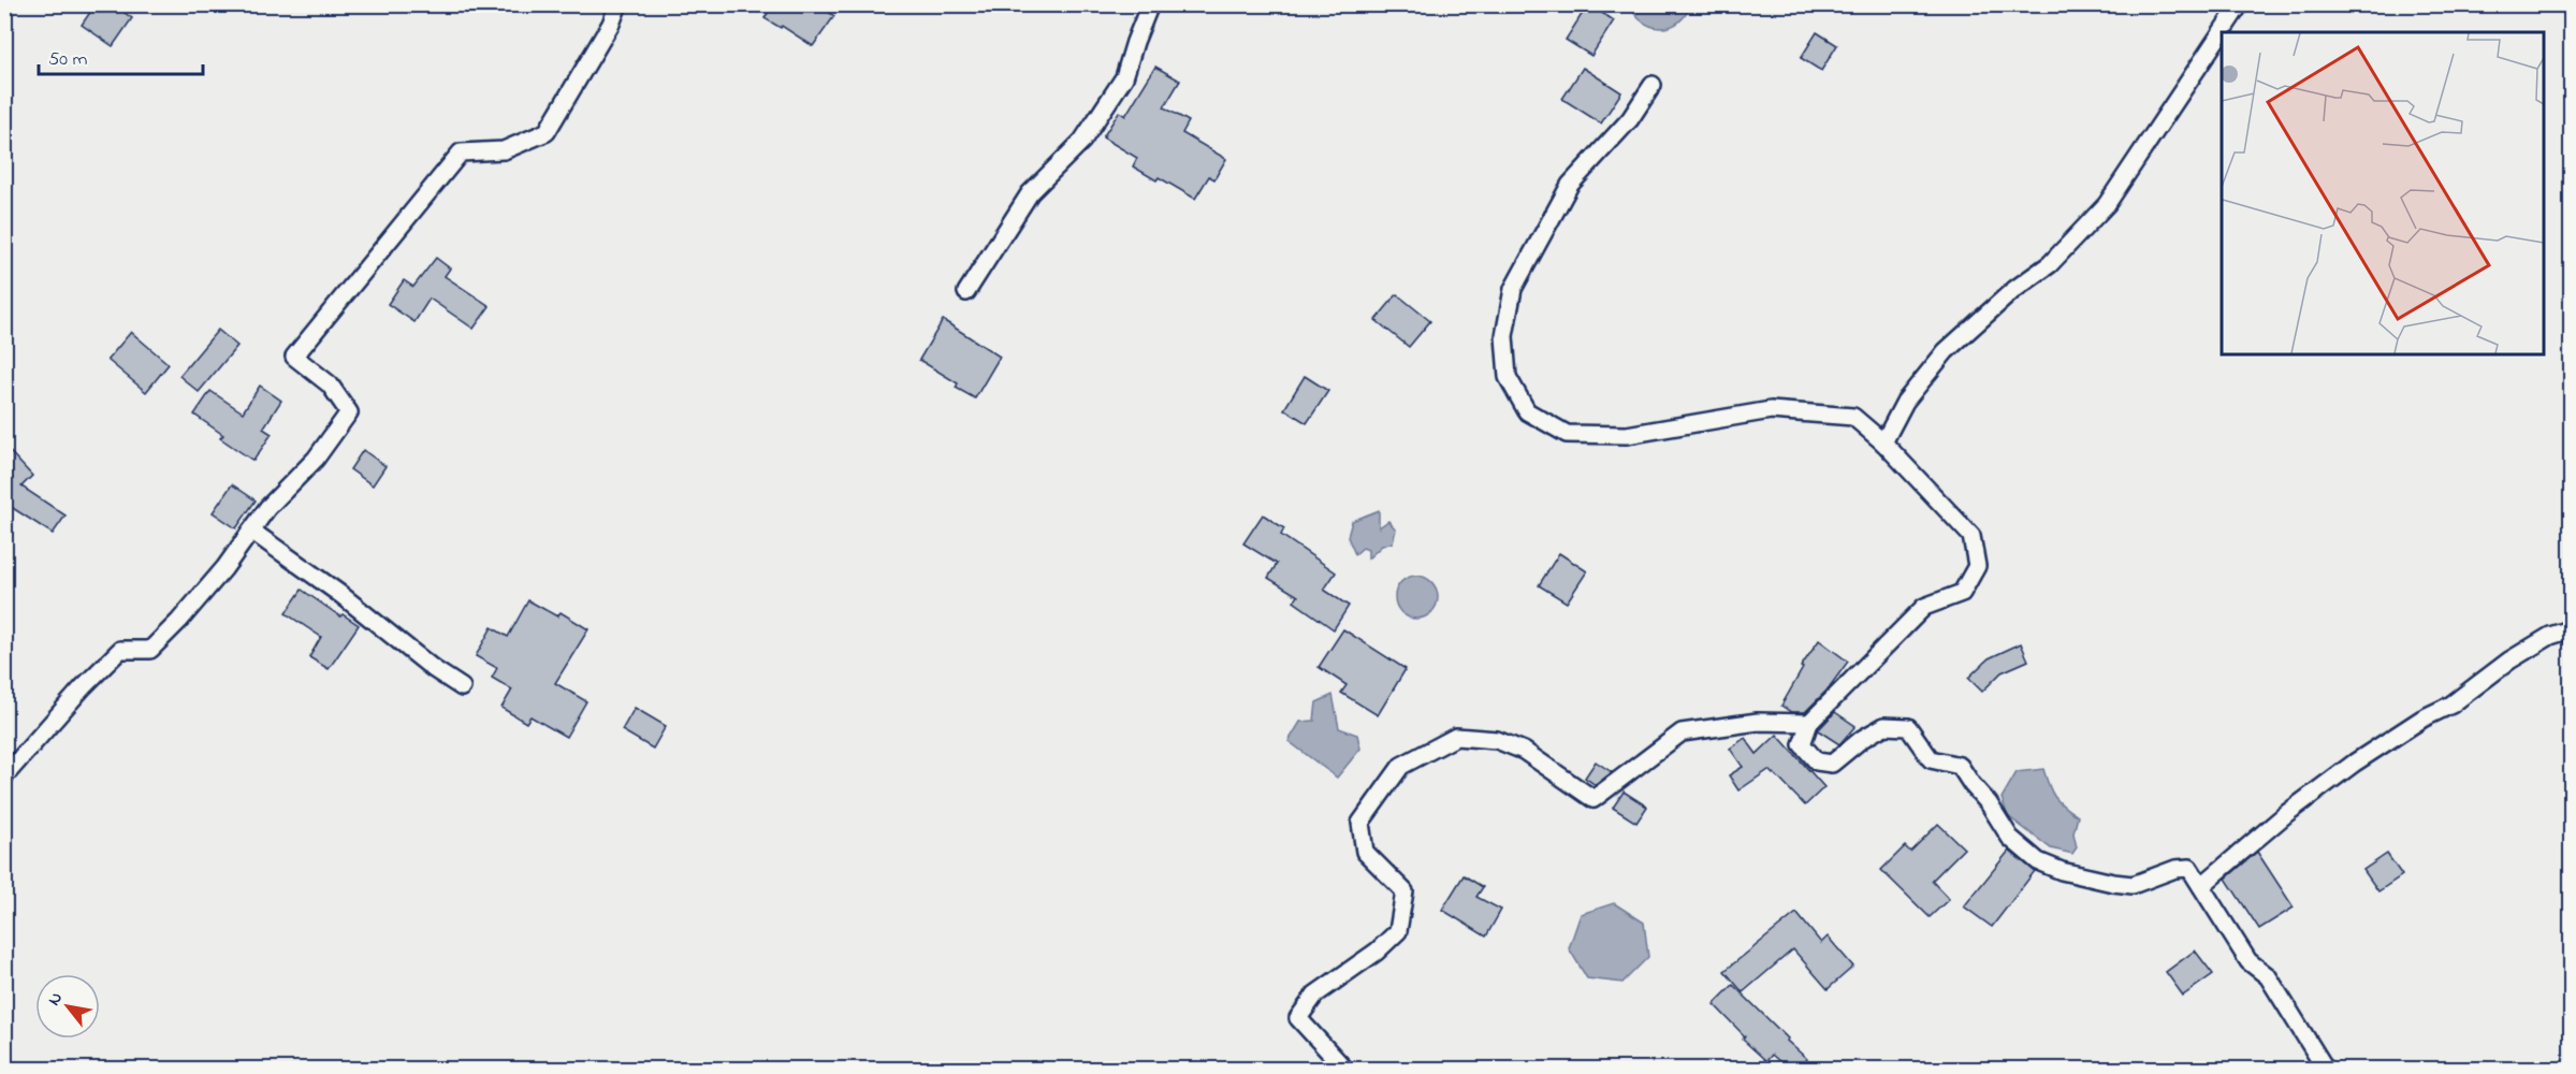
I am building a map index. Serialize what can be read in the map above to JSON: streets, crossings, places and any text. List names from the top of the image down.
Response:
{
  "scale_bar": "50 m",
  "north": "top left"
}
